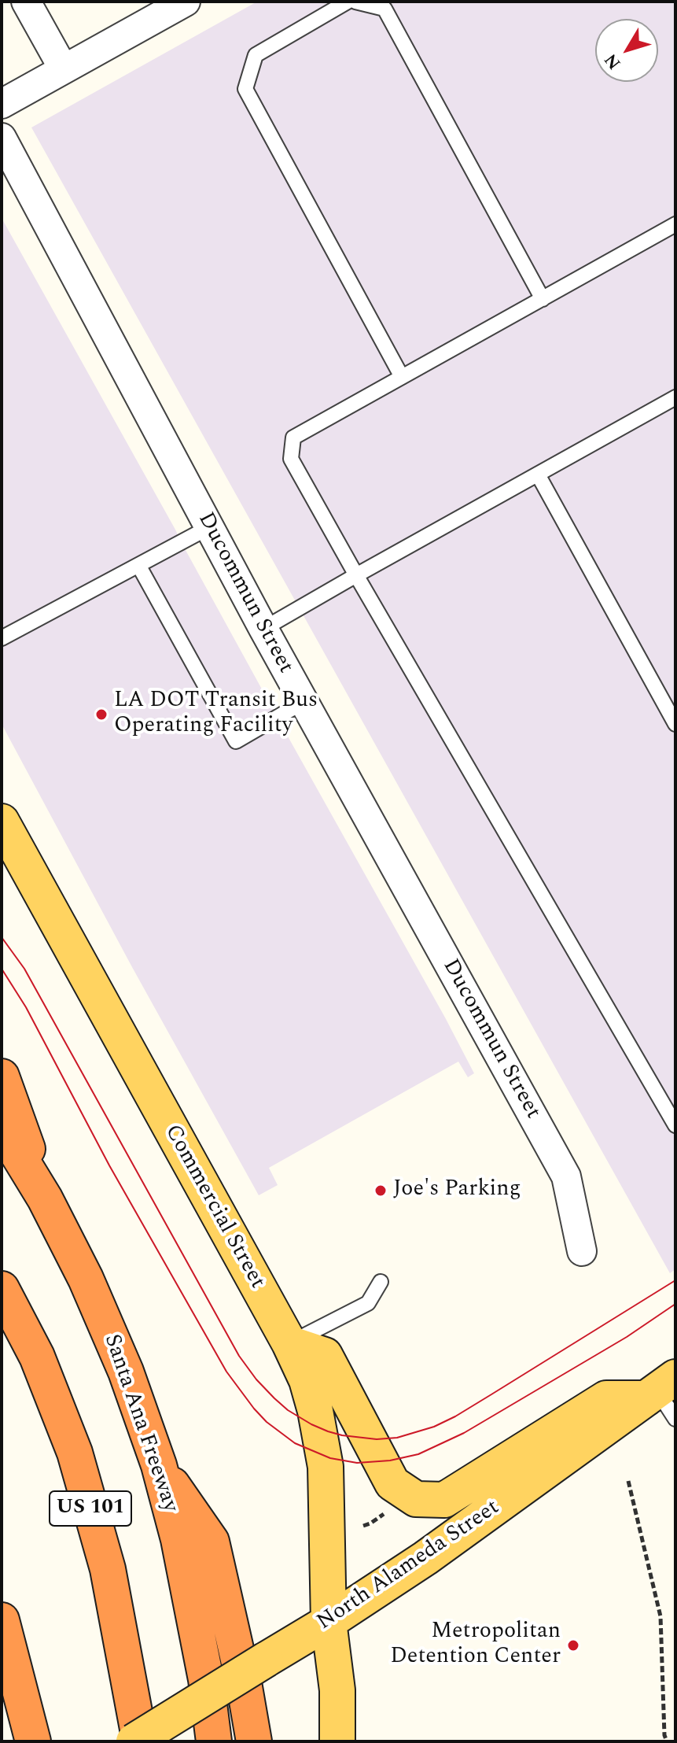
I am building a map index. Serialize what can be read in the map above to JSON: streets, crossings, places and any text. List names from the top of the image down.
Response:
{
  "streets": {
    "highway": ["Santa Ana Freeway", "US 101"],
    "main road": ["Commercial Street", "North Alameda Street"],
    "street": ["Ducommun Street"]
  },
  "crossings": [
    ["Commercial Street", "North Alameda Street"]
  ],
  "places": ["LA DOT Transit Bus Operating Facility", "Joe's Parking", "Metropolitan Detention Center"],
  "north": "bottom left"
}
